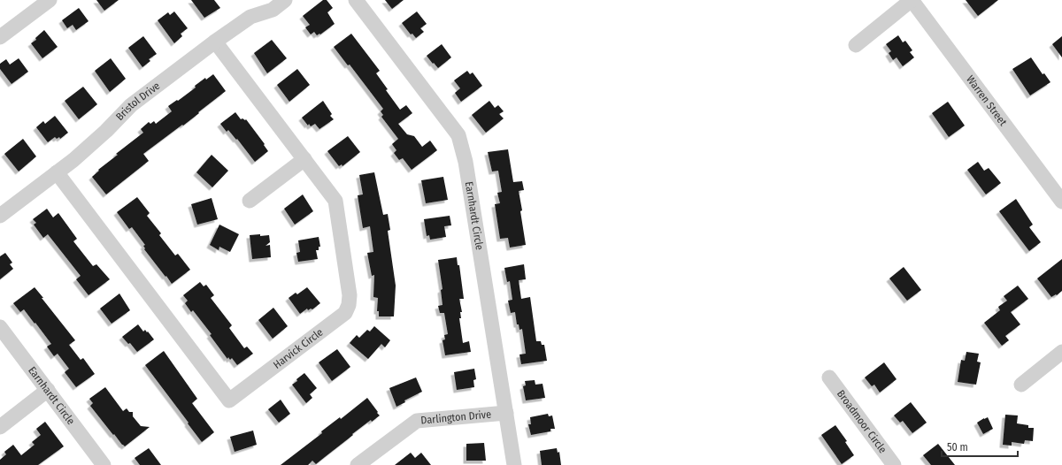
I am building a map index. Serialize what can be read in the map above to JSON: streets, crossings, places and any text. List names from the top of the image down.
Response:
{
  "streets": {
    "street": [
      "Warren Street",
      "Bristol Drive",
      "Earnhardt Circle",
      "Harvick Circle",
      "Darlington Drive",
      "Broadmoor Circle"
    ]
  },
  "crossings": [
    ["Bristol Drive", "Harvick Circle"],
    ["Earnhardt Circle", "Darlington Drive"]
  ],
  "scale_bar": "50 m"
}
